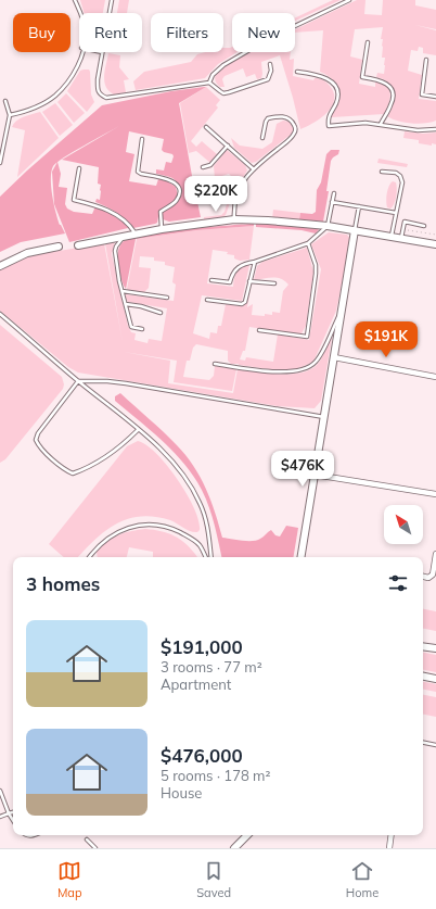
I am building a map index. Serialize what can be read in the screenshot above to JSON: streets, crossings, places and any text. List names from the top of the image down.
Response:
{
  "north": "top left",
  "page": {
    "chip": [
      "Buy",
      "Rent",
      "Filters",
      "New"
    ],
    "price": ["$220K", "$191K", "$476K"],
    "heading": "3 homes",
    "list": [
      {
        "name": "$191,000",
        "note": "3 rooms · 77 m² · Apartment"
      },
      {
        "name": "$476,000",
        "note": "5 rooms · 178 m² · House"
      }
    ],
    "tabs": ["Map", "Saved", "Home"]
  }
}
